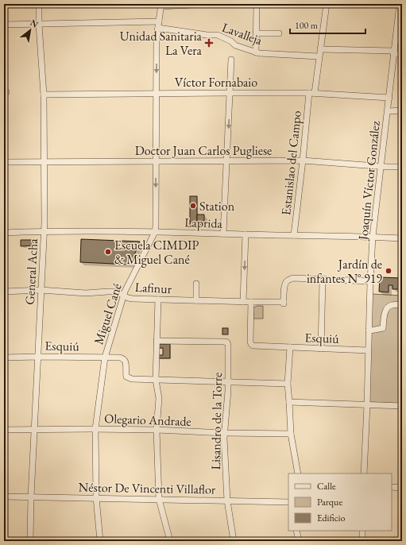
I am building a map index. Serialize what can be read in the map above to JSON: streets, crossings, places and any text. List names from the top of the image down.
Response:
{
  "streets": {
    "street": [
      "Lavalleja",
      "Víctor Fornabaio",
      "Doctor Juan Carlos Pugliese",
      "Estanislao del Campo",
      "Joaquín Víctor González",
      "Laprida",
      "General Acha",
      "Lafinur",
      "Miguel Cané",
      "Esquiú",
      "Olegario Andrade",
      "Lisandro de la Torre",
      "Néstor De Vincenti Villaflor"
    ]
  },
  "crossings": [
    ["Lavalleja", "Estanislao del Campo"],
    ["Lavalleja", "Miguel Cané"],
    ["Víctor Fornabaio", "Estanislao del Campo"],
    ["Víctor Fornabaio", "Joaquín Víctor González"],
    ["Víctor Fornabaio", "General Acha"],
    ["Víctor Fornabaio", "Miguel Cané"],
    ["Doctor Juan Carlos Pugliese", "Estanislao del Campo"],
    ["Doctor Juan Carlos Pugliese", "Joaquín Víctor González"],
    ["Doctor Juan Carlos Pugliese", "General Acha"],
    ["Doctor Juan Carlos Pugliese", "Miguel Cané"],
    ["Estanislao del Campo", "Laprida"],
    ["Joaquín Víctor González", "Laprida"],
    ["Joaquín Víctor González", "Esquiú"],
    ["Laprida", "General Acha"],
    ["Laprida", "Miguel Cané"],
    ["General Acha", "Lafinur"],
    ["General Acha", "Esquiú"],
    ["General Acha", "Olegario Andrade"],
    ["General Acha", "Néstor De Vincenti Villaflor"],
    ["Lafinur", "Miguel Cané"],
    ["Lafinur", "Esquiú"],
    ["Miguel Cané", "Esquiú"],
    ["Miguel Cané", "Olegario Andrade"],
    ["Miguel Cané", "Néstor De Vincenti Villaflor"],
    ["Olegario Andrade", "Lisandro de la Torre"],
    ["Lisandro de la Torre", "Néstor De Vincenti Villaflor"]
  ],
  "places": {
    "health": ["Unidad Sanitaria La Vera"],
    "other": ["Station", "Escuela CIMDIP & Miguel Cané", "Jardín de infantes N° 919"]
  },
  "legend": ["Calle", "Parque", "Edificio"],
  "scale_bar": "100 m",
  "north": "top right"
}
